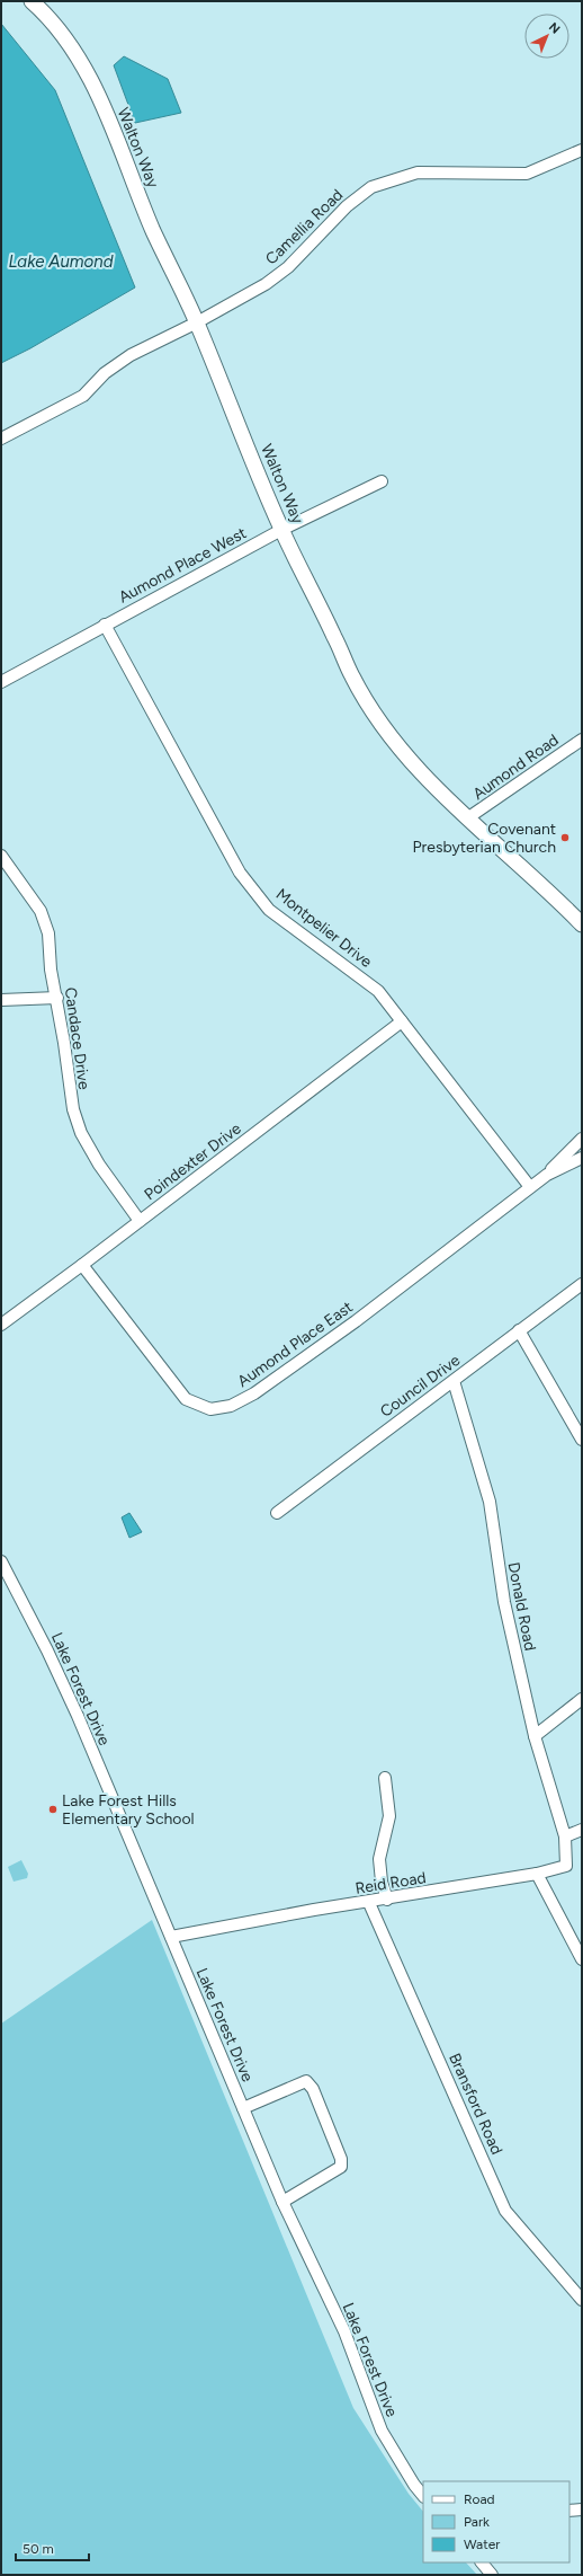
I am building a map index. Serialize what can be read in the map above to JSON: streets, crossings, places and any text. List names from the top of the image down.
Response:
{
  "streets": {
    "main road": ["Walton Way"],
    "street": [
      "Camellia Road",
      "Aumond Place West",
      "Aumond Road",
      "Montpelier Drive",
      "Candace Drive",
      "Poindexter Drive",
      "Aumond Place East",
      "Council Drive",
      "Donald Road",
      "Lake Forest Drive",
      "Reid Road",
      "Bransford Road"
    ]
  },
  "crossings": [
    ["Walton Way", "Camellia Road"],
    ["Walton Way", "Aumond Place West"],
    ["Walton Way", "Aumond Road"],
    ["Aumond Place West", "Montpelier Drive"],
    ["Montpelier Drive", "Poindexter Drive"],
    ["Montpelier Drive", "Aumond Place East"],
    ["Candace Drive", "Poindexter Drive"],
    ["Poindexter Drive", "Aumond Place East"],
    ["Council Drive", "Donald Road"],
    ["Donald Road", "Reid Road"],
    ["Lake Forest Drive", "Reid Road"],
    ["Reid Road", "Bransford Road"]
  ],
  "water": ["Lake Aumond"],
  "places": ["Covenant Presbyterian Church", "Lake Forest Hills Elementary School"],
  "legend": ["Road", "Park", "Water"],
  "scale_bar": "50 m",
  "north": "top right"
}
